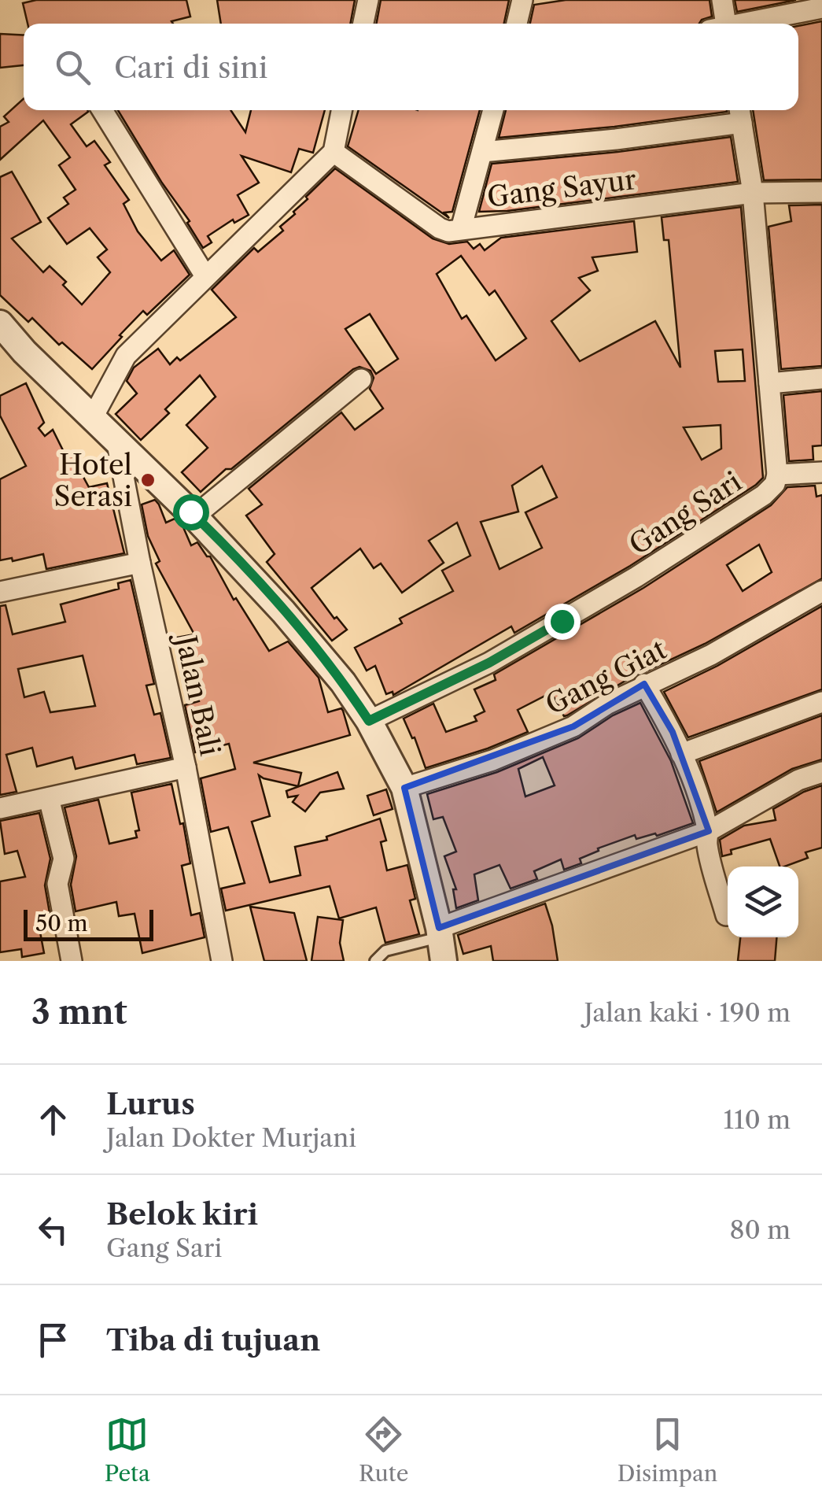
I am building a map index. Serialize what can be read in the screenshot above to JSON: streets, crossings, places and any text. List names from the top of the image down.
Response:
{
  "streets": {
    "street": [
      "Gang Sayur",
      "Gang Sari",
      "Gang Giat",
      "Jalan Bali"
    ]
  },
  "crossings": [
    ["Gang Sayur", "Gang Sari"]
  ],
  "places": ["Hotel Serasi"],
  "scale_bar": "50 m",
  "page": {
    "search": "Cari di sini",
    "scale": "50 m",
    "heading": ["3 mnt", "Jalan kaki · 190 m"],
    "list": [
      ["Lurus", "Jalan Dokter Murjani", "110 m"],
      ["Belok kiri", "Gang Sari", "80 m"],
      "Tiba di tujuan"
    ],
    "nav": ["Peta", "Rute", "Disimpan"]
  }
}
